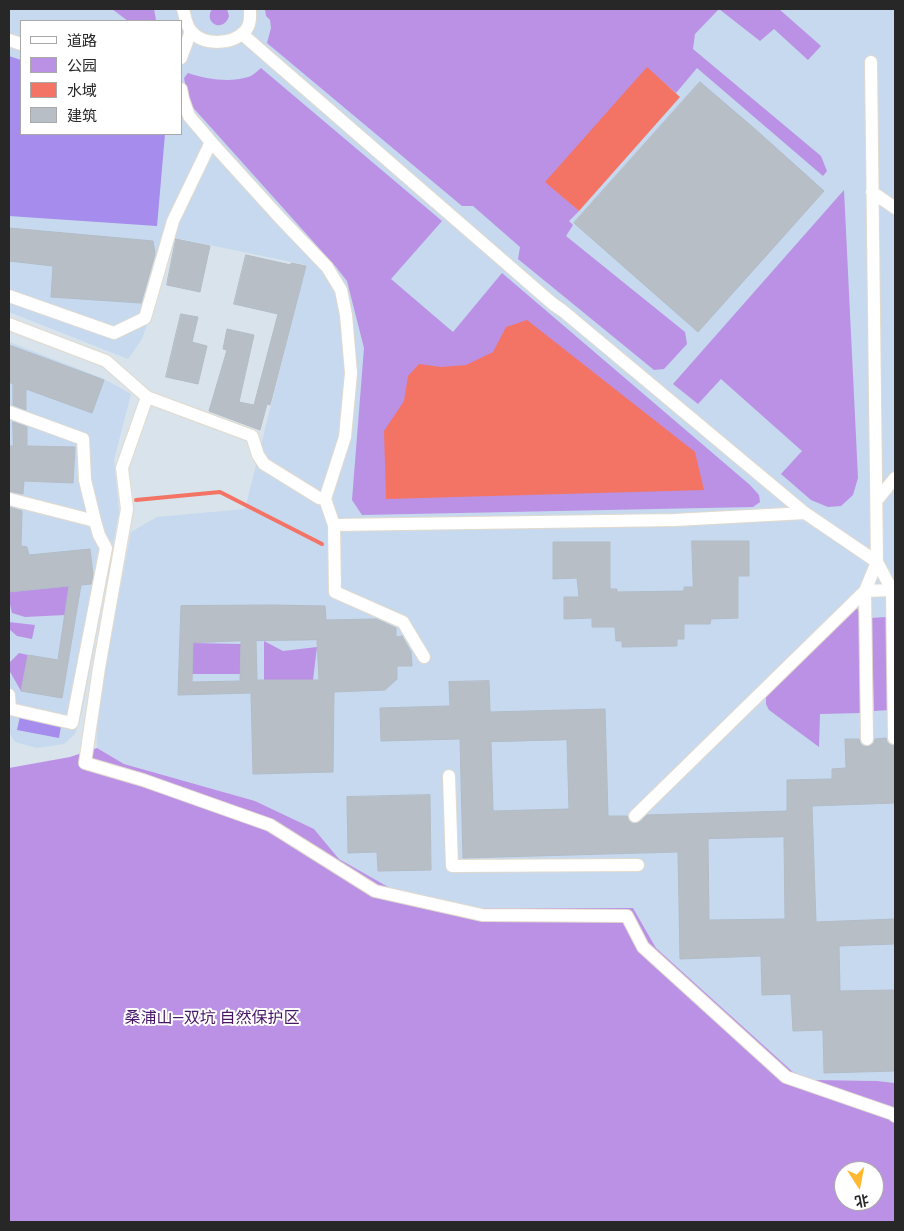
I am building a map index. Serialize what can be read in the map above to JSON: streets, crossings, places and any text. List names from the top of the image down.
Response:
{
  "parks": ["桑浦山—双坑 自然保护区"],
  "legend": [
    "道路",
    "公园",
    "水域",
    "建筑"
  ],
  "north": "bottom"
}
